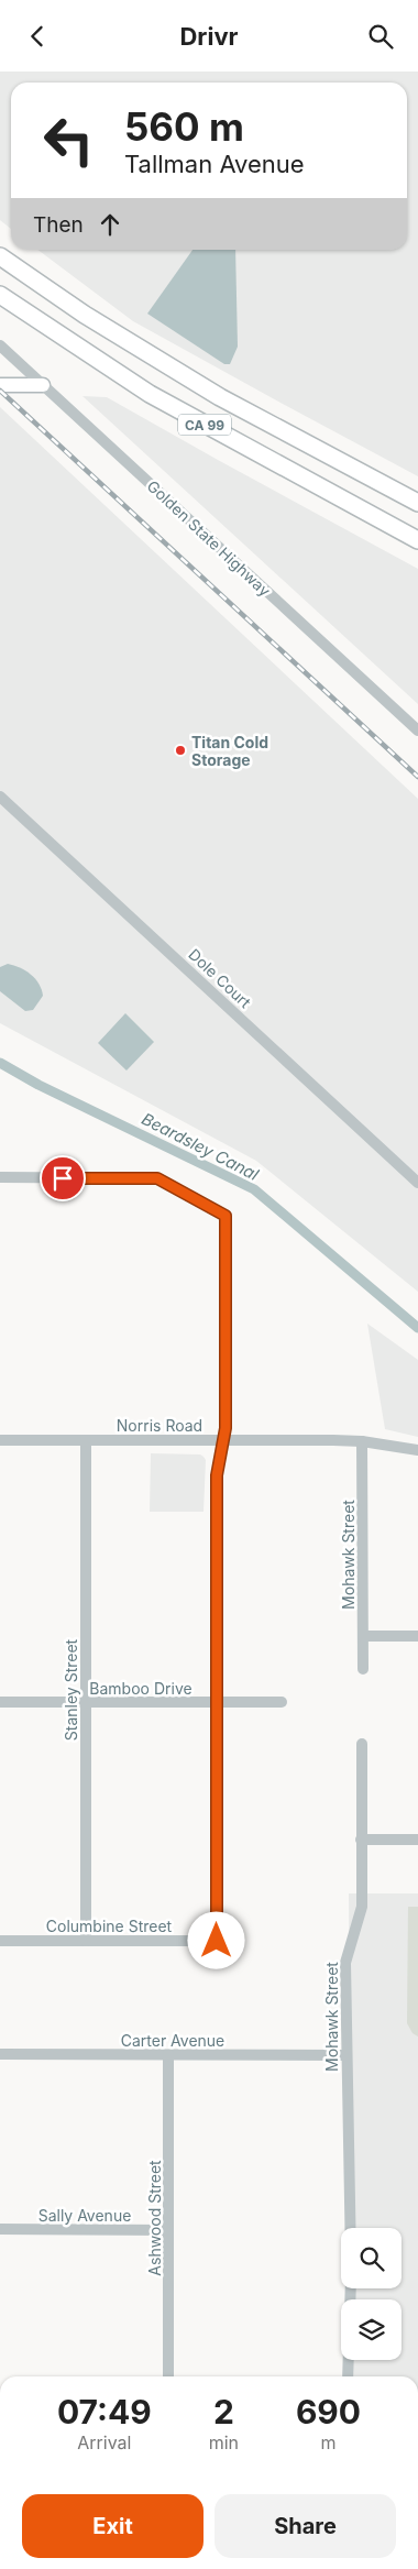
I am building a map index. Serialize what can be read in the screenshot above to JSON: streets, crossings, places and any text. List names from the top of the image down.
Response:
{
  "streets": {
    "highway": ["CA 99"],
    "street": [
      "Golden State Highway",
      "Dole Court",
      "Norris Road",
      "Mohawk Street",
      "Bamboo Drive",
      "Stanley Street",
      "Columbine Street",
      "Carter Avenue",
      "Sally Avenue",
      "Ashwood Street"
    ]
  },
  "crossings": [
    ["Norris Road", "Mohawk Street"],
    ["Norris Road", "Stanley Street"],
    ["Mohawk Street", "Carter Avenue"],
    ["Bamboo Drive", "Stanley Street"],
    ["Bamboo Drive", "Columbine Street"],
    ["Stanley Street", "Columbine Street"],
    ["Carter Avenue", "Ashwood Street"],
    ["Sally Avenue", "Ashwood Street"]
  ],
  "water": ["Beardsley Canal"],
  "places": ["Titan Cold Storage"],
  "page": {
    "header": "Drivr",
    "turn": ["560 m", "Tallman Avenue"],
    "then": "Then",
    "eta": [
      "07:49",
      "Arrival",
      "2",
      "min",
      "690",
      "m"
    ],
    "buttons": ["Exit", "Share"]
  }
}
